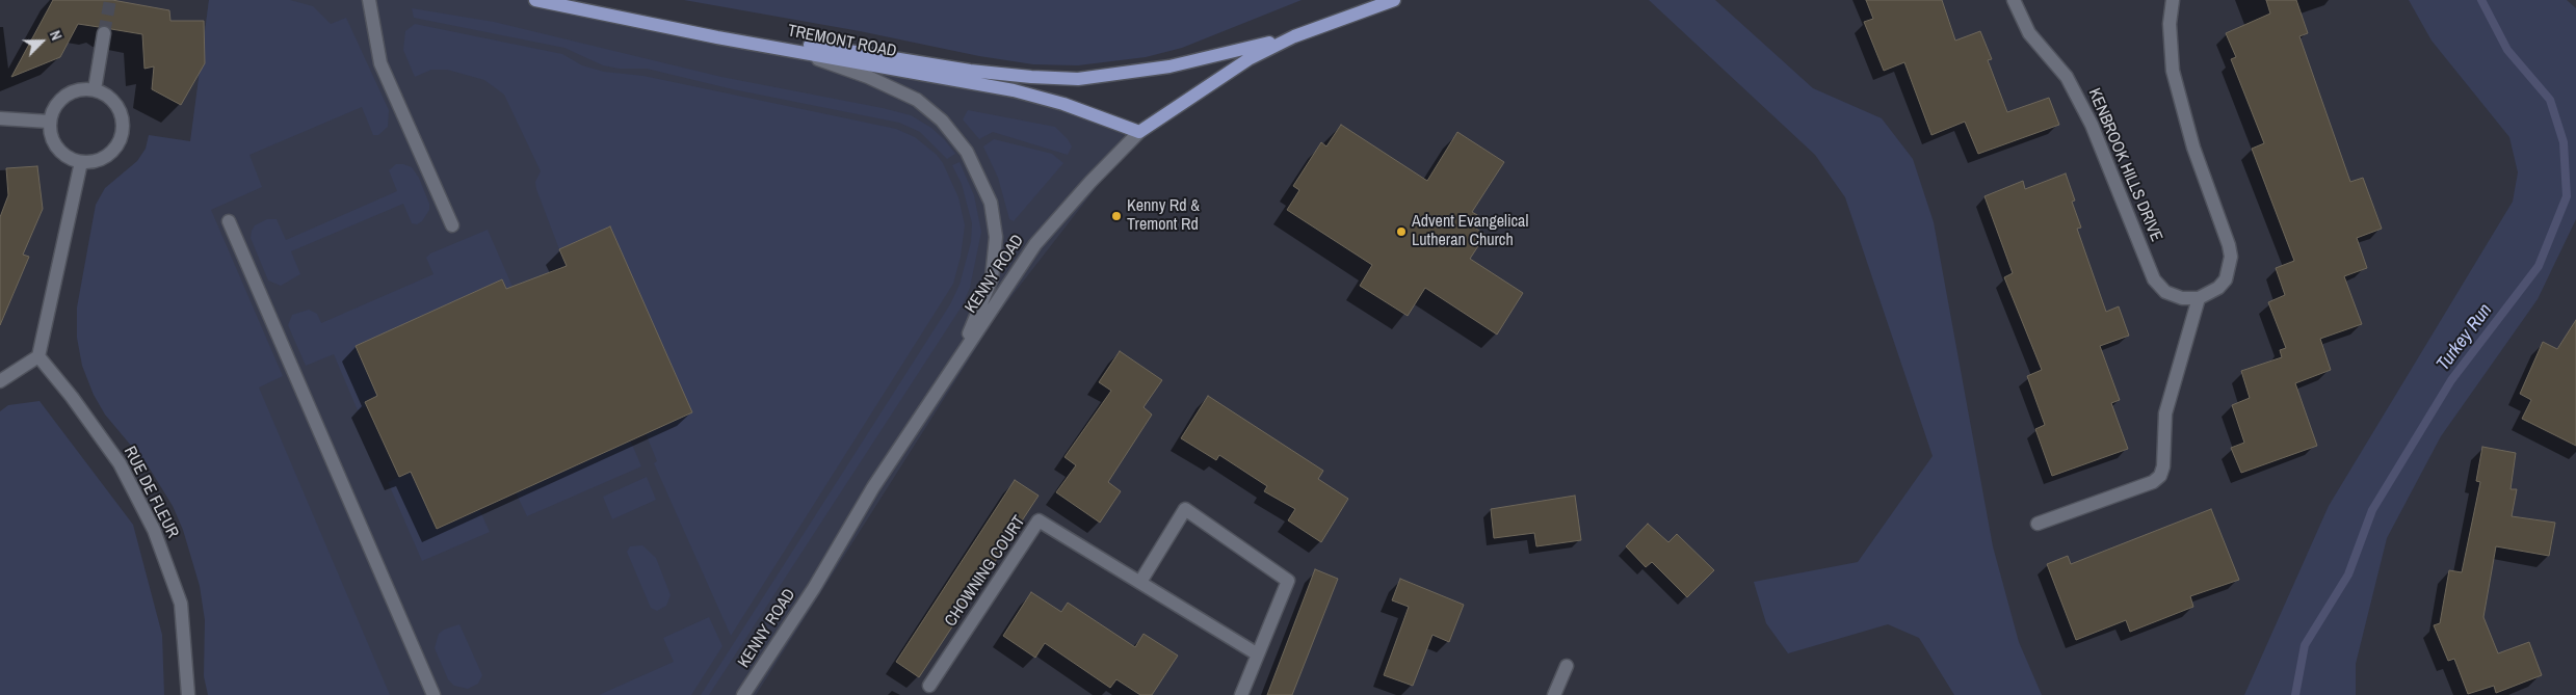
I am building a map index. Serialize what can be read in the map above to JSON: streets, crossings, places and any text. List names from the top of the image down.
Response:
{
  "streets": {
    "main road": [
      "TREMONT ROAD",
      "KENBROOK HILLS DRIVE",
      "KENNY ROAD",
      "RUE DE FLEUR",
      "CHOWNING COURT"
    ]
  },
  "crossings": [
    ["TREMONT ROAD", "KENNY ROAD"]
  ],
  "water": ["Turkey Run"],
  "places": ["Kenny Rd & Tremont Rd", "Advent Evangelical Lutheran Church"],
  "north": "top right"
}
